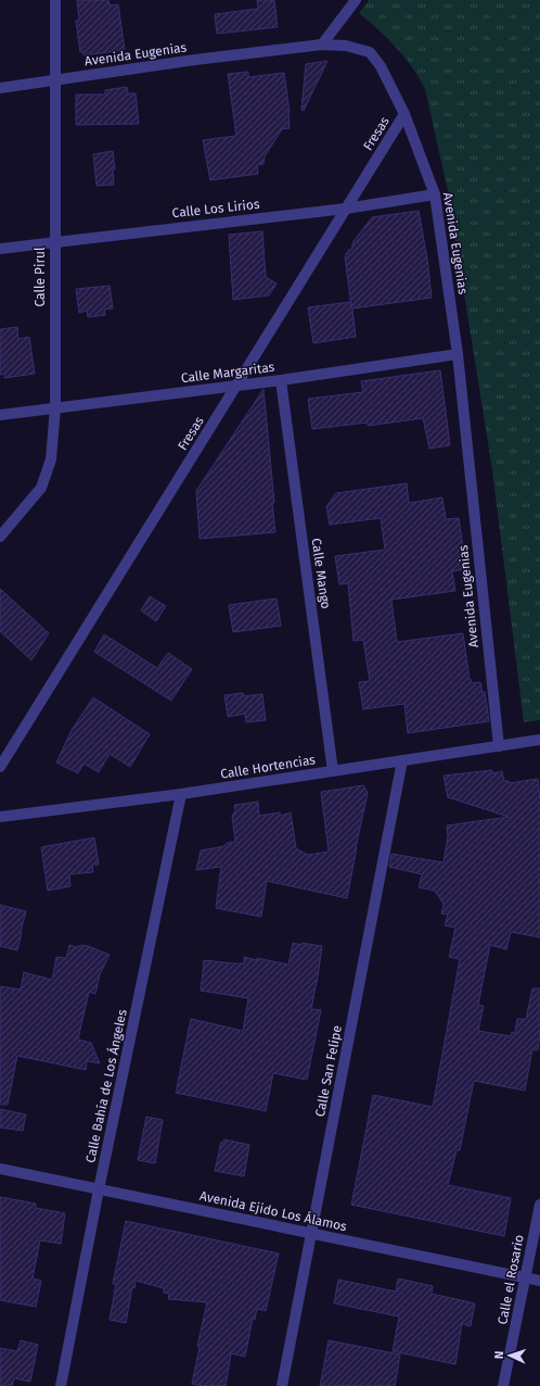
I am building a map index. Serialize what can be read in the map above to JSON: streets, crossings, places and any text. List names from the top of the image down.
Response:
{
  "streets": {
    "street": [
      "Avenida Eugenias",
      "Fresas",
      "Calle Los Lirios",
      "Calle Pirul",
      "Calle Margaritas",
      "Calle Mango",
      "Calle Hortencias",
      "Calle San Felipe",
      "Calle Bahía de Los Ángeles",
      "Avenida Ejido Los Álamos",
      "Calle el Rosario"
    ]
  },
  "crossings": [
    ["Avenida Eugenias", "Fresas"],
    ["Avenida Eugenias", "Calle Los Lirios"],
    ["Avenida Eugenias", "Calle Pirul"],
    ["Avenida Eugenias", "Calle Margaritas"],
    ["Avenida Eugenias", "Calle Hortencias"],
    ["Fresas", "Calle Los Lirios"],
    ["Fresas", "Calle Margaritas"],
    ["Calle Los Lirios", "Calle Pirul"],
    ["Calle Pirul", "Calle Margaritas"],
    ["Calle Margaritas", "Calle Mango"],
    ["Calle Mango", "Calle Hortencias"],
    ["Calle Hortencias", "Calle San Felipe"],
    ["Calle Hortencias", "Calle Bahía de Los Ángeles"],
    ["Calle San Felipe", "Avenida Ejido Los Álamos"],
    ["Calle Bahía de Los Ángeles", "Avenida Ejido Los Álamos"],
    ["Avenida Ejido Los Álamos", "Calle el Rosario"]
  ],
  "north": "left"
}
